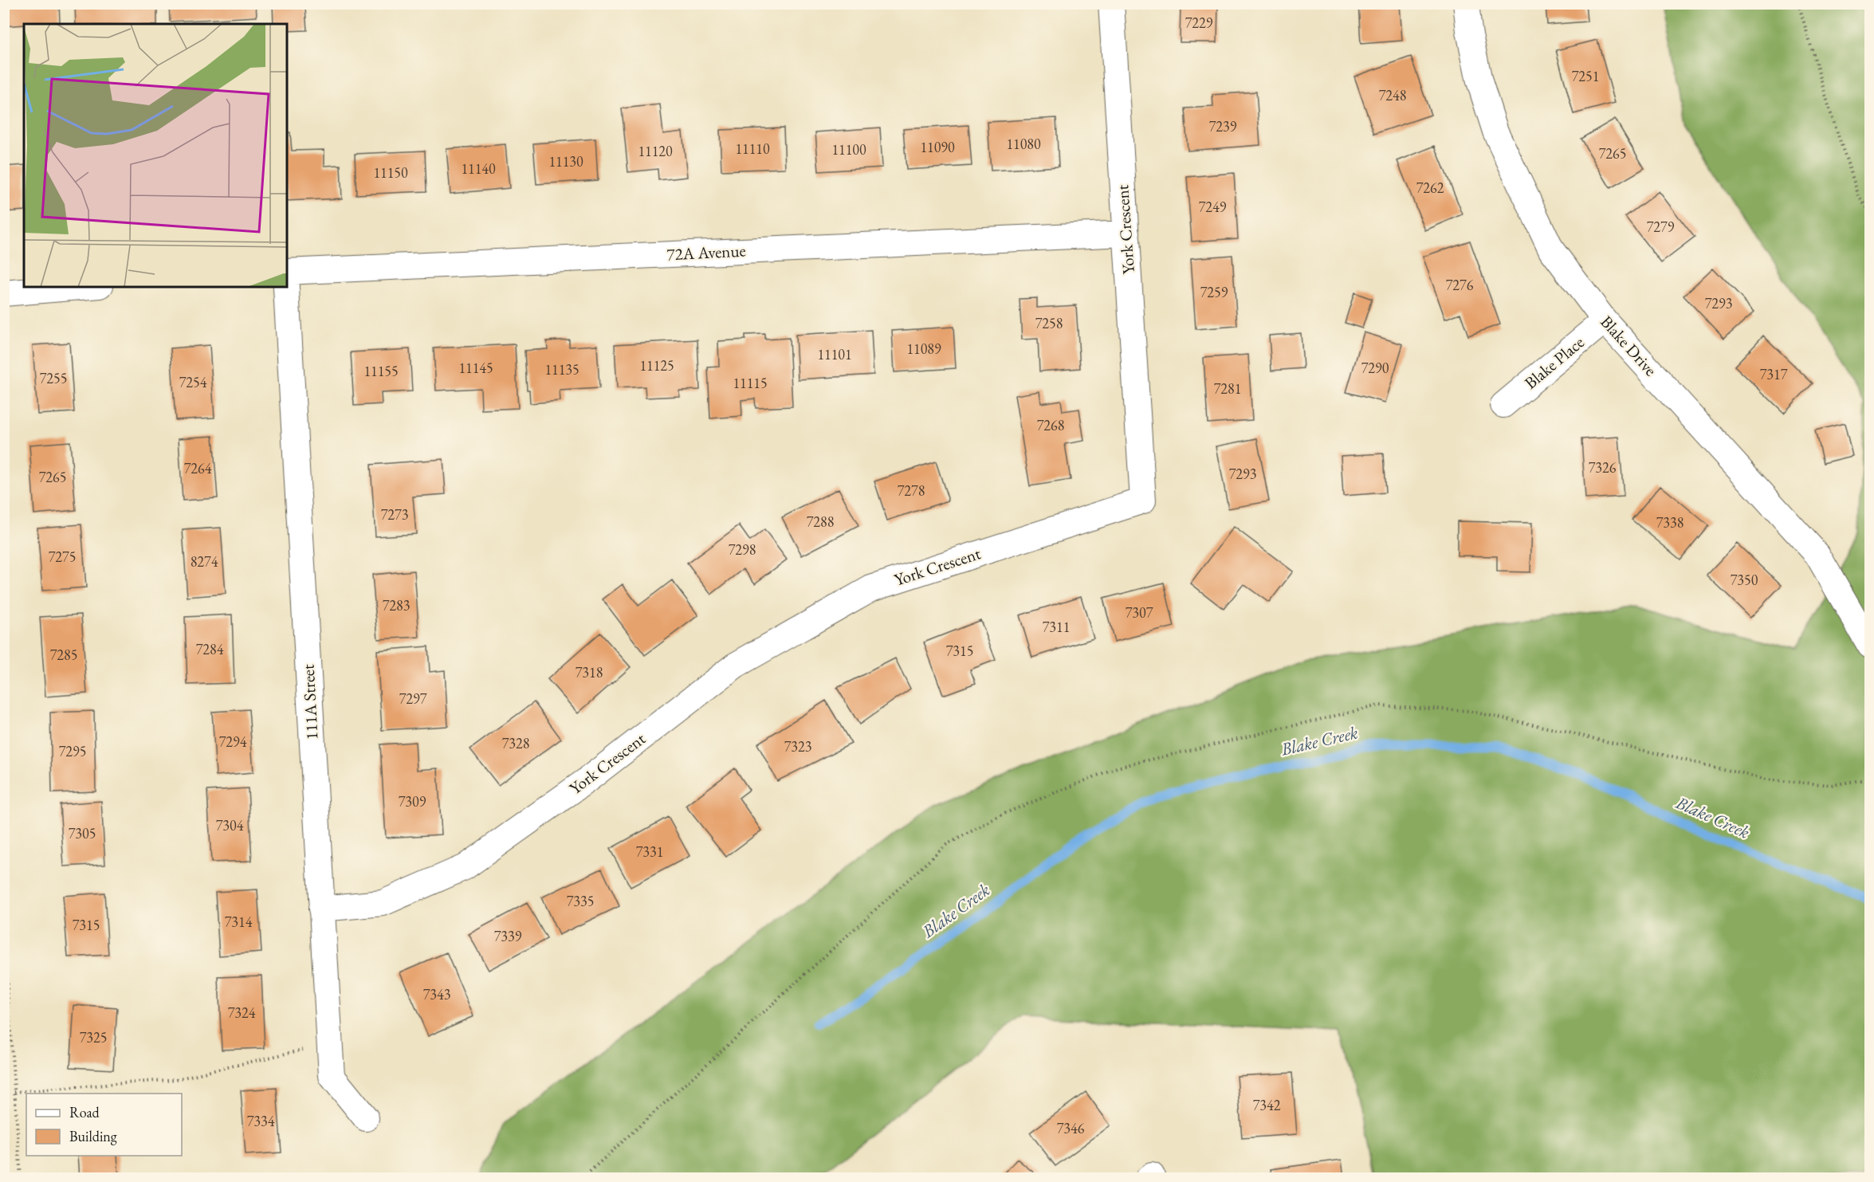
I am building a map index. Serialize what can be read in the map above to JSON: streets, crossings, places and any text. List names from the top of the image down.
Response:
{
  "streets": {
    "street": [
      "York Crescent",
      "72A Avenue",
      "Blake Drive",
      "Blake Place",
      "111A Street"
    ]
  },
  "crossings": [
    ["York Crescent", "72A Avenue"],
    ["York Crescent", "111A Street"],
    ["Blake Drive", "Blake Place"]
  ],
  "water": ["Blake Creek"],
  "house_numbers": [
    "7229",
    "7251",
    "7248",
    "7239",
    "11080",
    "11090",
    "11110",
    "11100",
    "11120",
    "7265",
    "11130",
    "11140",
    "11150",
    "7262",
    "7249",
    "7279",
    "7276",
    "7259",
    "7293",
    "7258",
    "11089",
    "11101",
    "11125",
    "11145",
    "7290",
    "11135",
    "11155",
    "7317",
    "7255",
    "7254",
    "11115",
    "7281",
    "7268",
    "7326",
    "7264",
    "7293",
    "7265",
    "7278",
    "7273",
    "7288",
    "7338",
    "7298",
    "7275",
    "8274",
    "7350",
    "7283",
    "7307",
    "7311",
    "7284",
    "7315",
    "7285",
    "7318",
    "7297",
    "7294",
    "7328",
    "7323",
    "7295",
    "7309",
    "7304",
    "7305",
    "7331",
    "7335",
    "7314",
    "7315",
    "7339",
    "7343",
    "7324",
    "7325",
    "7342",
    "7334",
    "7346"
  ],
  "legend": ["Road", "Building"]
}
